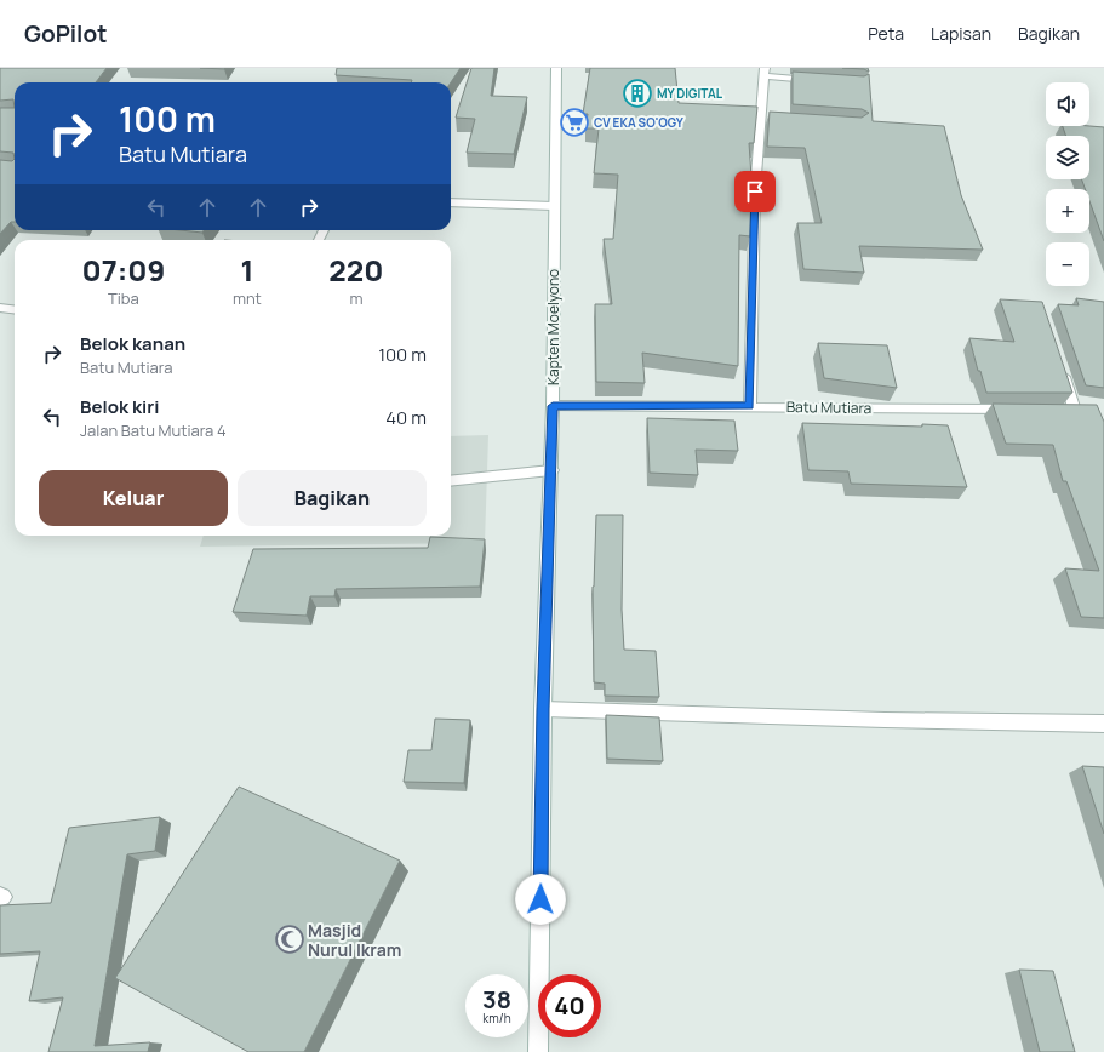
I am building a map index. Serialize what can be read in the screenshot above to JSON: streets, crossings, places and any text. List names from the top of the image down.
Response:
{
  "streets": {
    "street": ["Kapten Moelyono", "Batu Mutiara"]
  },
  "crossings": [
    ["Kapten Moelyono", "Batu Mutiara"]
  ],
  "places": {
    "building": ["MY DIGITAL"],
    "supermarket": ["CV EKA SO'OGY"],
    "mosque": ["Masjid Nurul Ikram"]
  },
  "page": {
    "header": "GoPilot",
    "nav": ["Peta", "Lapisan", "Bagikan"],
    "map_buttons": ["+", "−"],
    "turn": ["100 m", "Batu Mutiara"],
    "eta": [
      "07:09",
      "Tiba",
      "1",
      "mnt",
      "220",
      "m"
    ],
    "list": [
      {
        "name": "Belok kanan",
        "note": "Batu Mutiara",
        "value": "100 m"
      },
      {
        "name": "Belok kiri",
        "note": "Jalan Batu Mutiara 4",
        "value": "40 m"
      }
    ],
    "buttons": ["Keluar", "Bagikan"],
    "speed": "38 km/h",
    "limit": "40"
  }
}
